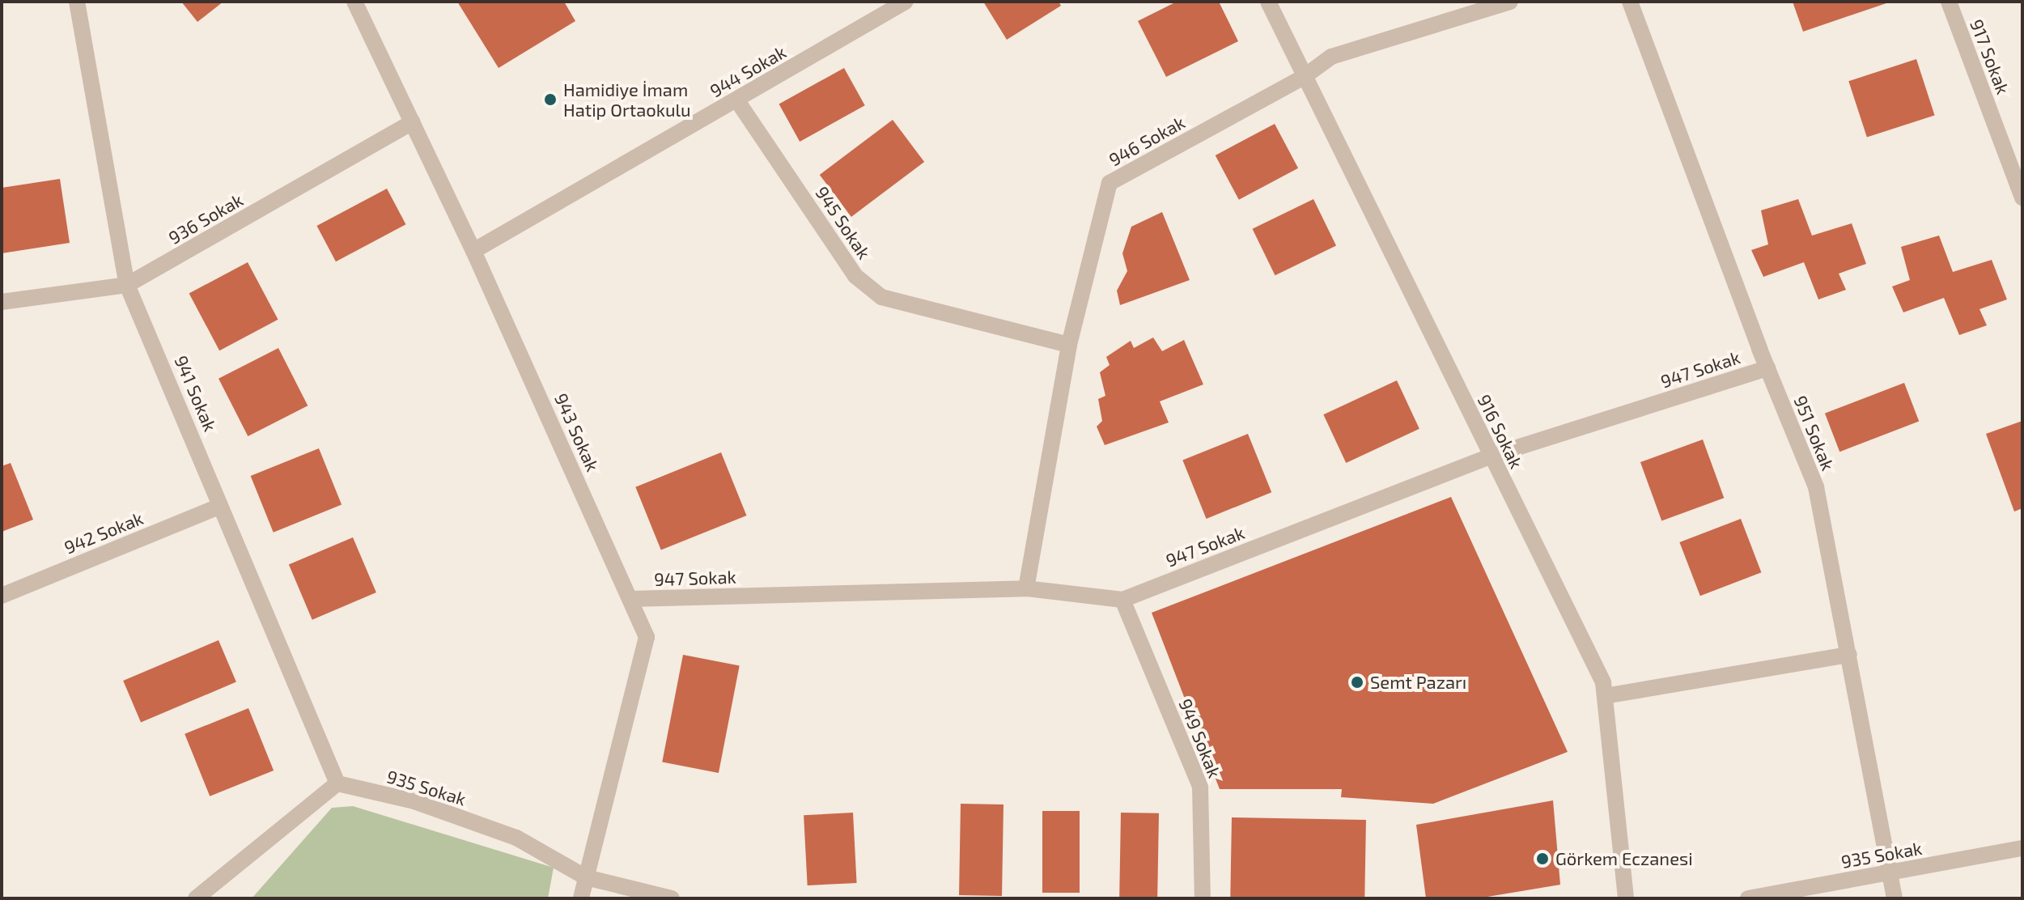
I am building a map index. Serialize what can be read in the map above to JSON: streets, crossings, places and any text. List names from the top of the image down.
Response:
{
  "streets": {
    "street": [
      "917 Sokak",
      "944 Sokak",
      "946 Sokak",
      "936 Sokak",
      "945 Sokak",
      "947 Sokak",
      "941 Sokak",
      "916 Sokak",
      "943 Sokak",
      "951 Sokak",
      "942 Sokak",
      "949 Sokak",
      "935 Sokak"
    ]
  },
  "crossings": [
    ["944 Sokak", "945 Sokak"],
    ["944 Sokak", "943 Sokak"],
    ["946 Sokak", "945 Sokak"],
    ["946 Sokak", "947 Sokak"],
    ["946 Sokak", "916 Sokak"],
    ["936 Sokak", "941 Sokak"],
    ["936 Sokak", "943 Sokak"],
    ["947 Sokak", "916 Sokak"],
    ["947 Sokak", "943 Sokak"],
    ["947 Sokak", "951 Sokak"],
    ["947 Sokak", "949 Sokak"],
    ["941 Sokak", "942 Sokak"],
    ["941 Sokak", "935 Sokak"],
    ["943 Sokak", "935 Sokak"],
    ["951 Sokak", "935 Sokak"]
  ],
  "places": ["Hamidiye İmam Hatip Ortaokulu", "Semt Pazarı", "Görkem Eczanesi"]
}
